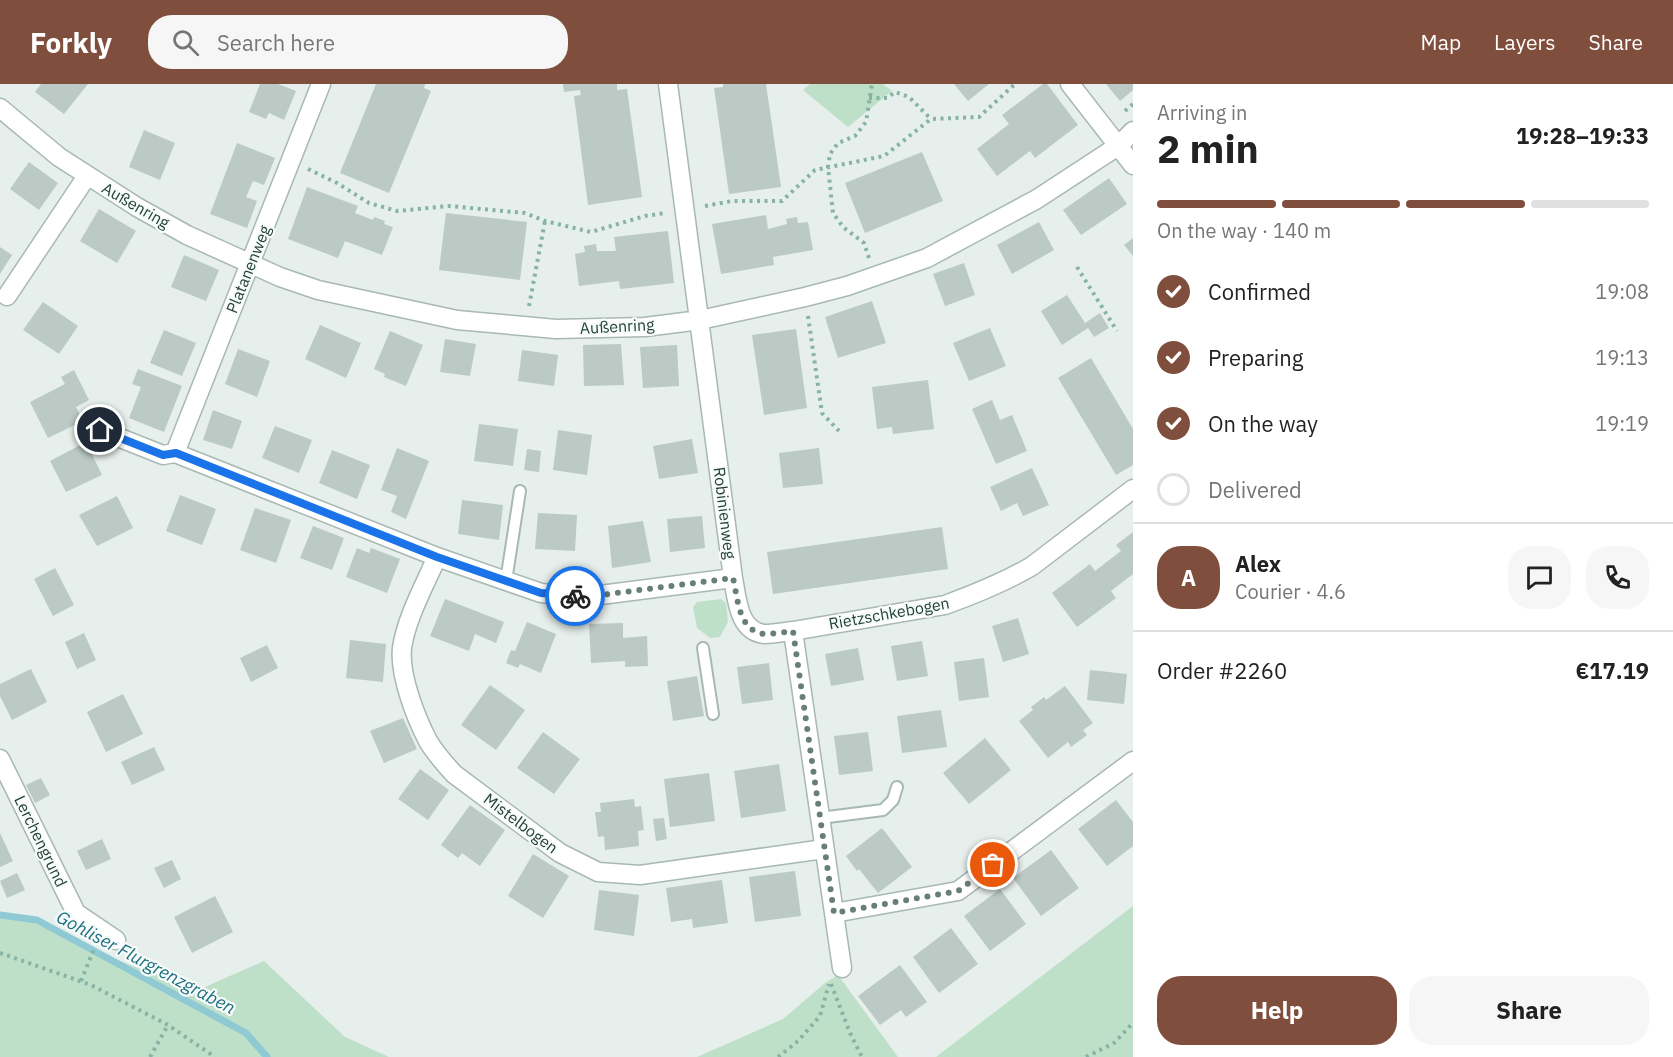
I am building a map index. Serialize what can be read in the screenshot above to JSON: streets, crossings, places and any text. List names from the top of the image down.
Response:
{
  "streets": {
    "street": [
      "Außenring",
      "Platanenweg",
      "Robinienweg",
      "Rietzschkebogen",
      "Mistelbogen",
      "Lerchengrund"
    ]
  },
  "crossings": [
    ["Außenring", "Platanenweg"],
    ["Außenring", "Robinienweg"],
    ["Robinienweg", "Rietzschkebogen"]
  ],
  "water": ["Gohliser Flurgrenzgraben"],
  "page": {
    "header": "Forkly",
    "search": "Search here",
    "nav": ["Map", "Layers", "Share"],
    "heading": ["2 min", "Arriving in", "19:28–19:33"],
    "panel": [
      "Alex",
      "Courier · 4.6",
      "Order #2260",
      "€17.19"
    ],
    "bar": "On the way · 140 m",
    "list": [
      ["Confirmed", "19:08"],
      ["Preparing", "19:13"],
      ["On the way", "19:19"],
      "Delivered"
    ],
    "round": "A",
    "buttons": ["Help", "Share"]
  }
}
